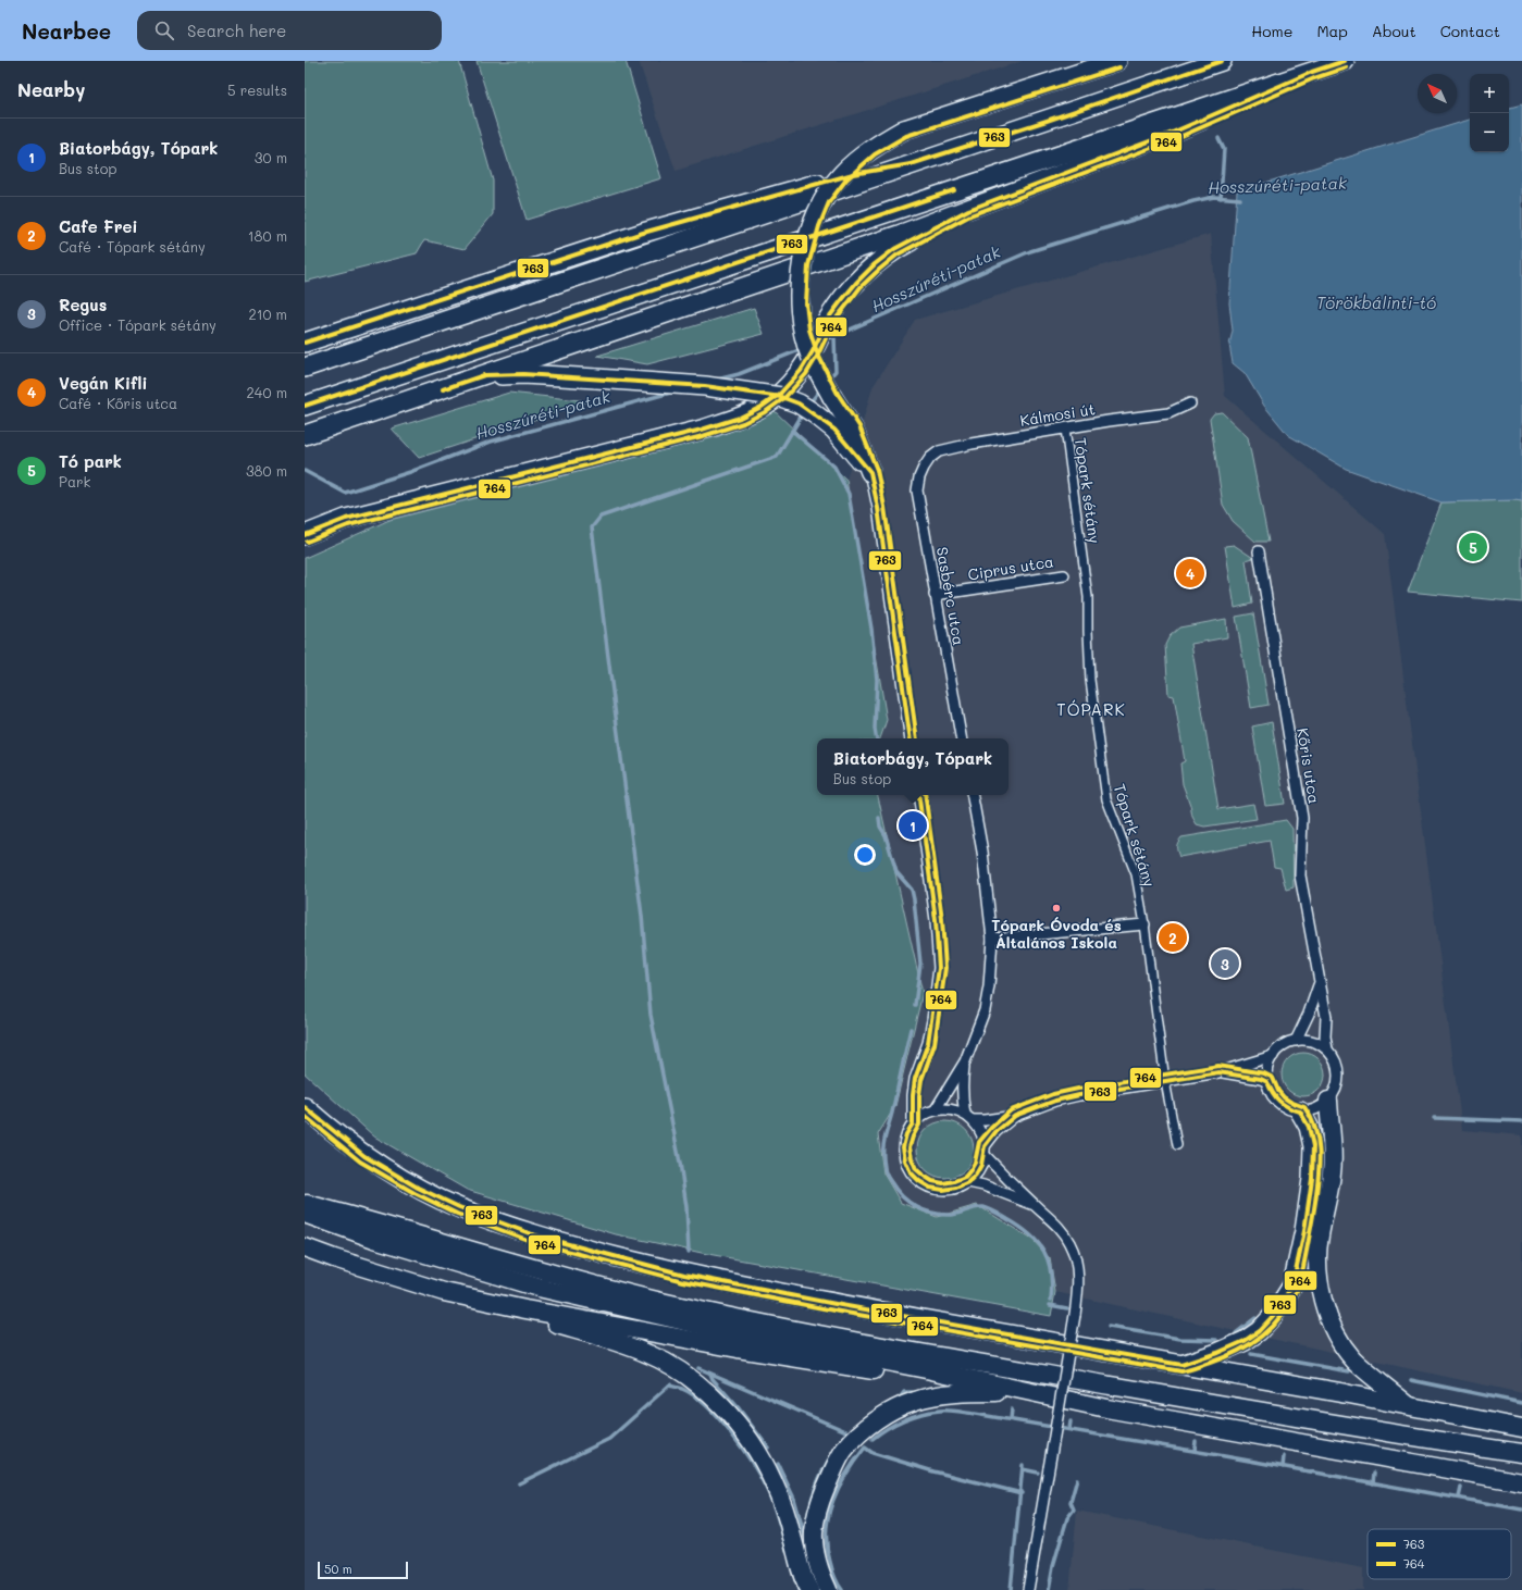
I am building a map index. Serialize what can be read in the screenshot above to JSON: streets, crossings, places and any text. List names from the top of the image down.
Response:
{
  "streets": {
    "street": [
      "Kálmosi út",
      "Tópark sétány",
      "Ciprus utca",
      "Sasbérc utca",
      "Kőris utca"
    ]
  },
  "crossings": [
    ["Kálmosi út", "Tópark sétány"],
    ["Kálmosi út", "Sasbérc utca"],
    ["Ciprus utca", "Sasbérc utca"]
  ],
  "districts": ["TÓPARK"],
  "water": ["Hosszúréti-patak", "Törökbálinti-tó"],
  "places": ["Tópark Óvoda és Általános Iskola"],
  "lines": ["transit line 763", "transit line 764"],
  "legend": ["763", "764"],
  "scale_bar": "50 m",
  "north": "top left",
  "page": {
    "header": "Nearbee",
    "search": "Search here",
    "nav": [
      "Home",
      "Map",
      "About",
      "Contact"
    ],
    "heading": ["Nearby", "5 results"],
    "map_buttons": ["+", "−"],
    "list": [
      {
        "mark": "1",
        "name": "Biatorbágy, Tópark",
        "note": "Bus stop",
        "value": "30 m"
      },
      {
        "mark": "2",
        "name": "Cafe Frei",
        "note": "Café · Tópark sétány",
        "value": "180 m"
      },
      {
        "mark": "3",
        "name": "Regus",
        "note": "Office · Tópark sétány",
        "value": "210 m"
      },
      {
        "mark": "4",
        "name": "Vegán Kifli",
        "note": "Café · Kőris utca",
        "value": "240 m"
      },
      {
        "mark": "5",
        "name": "Tó park",
        "note": "Park",
        "value": "380 m"
      }
    ],
    "pins": [
      "5",
      "4",
      "1",
      "2",
      "3"
    ],
    "popup": ["Biatorbágy, Tópark", "Bus stop"],
    "scale": "50 m"
  }
}
